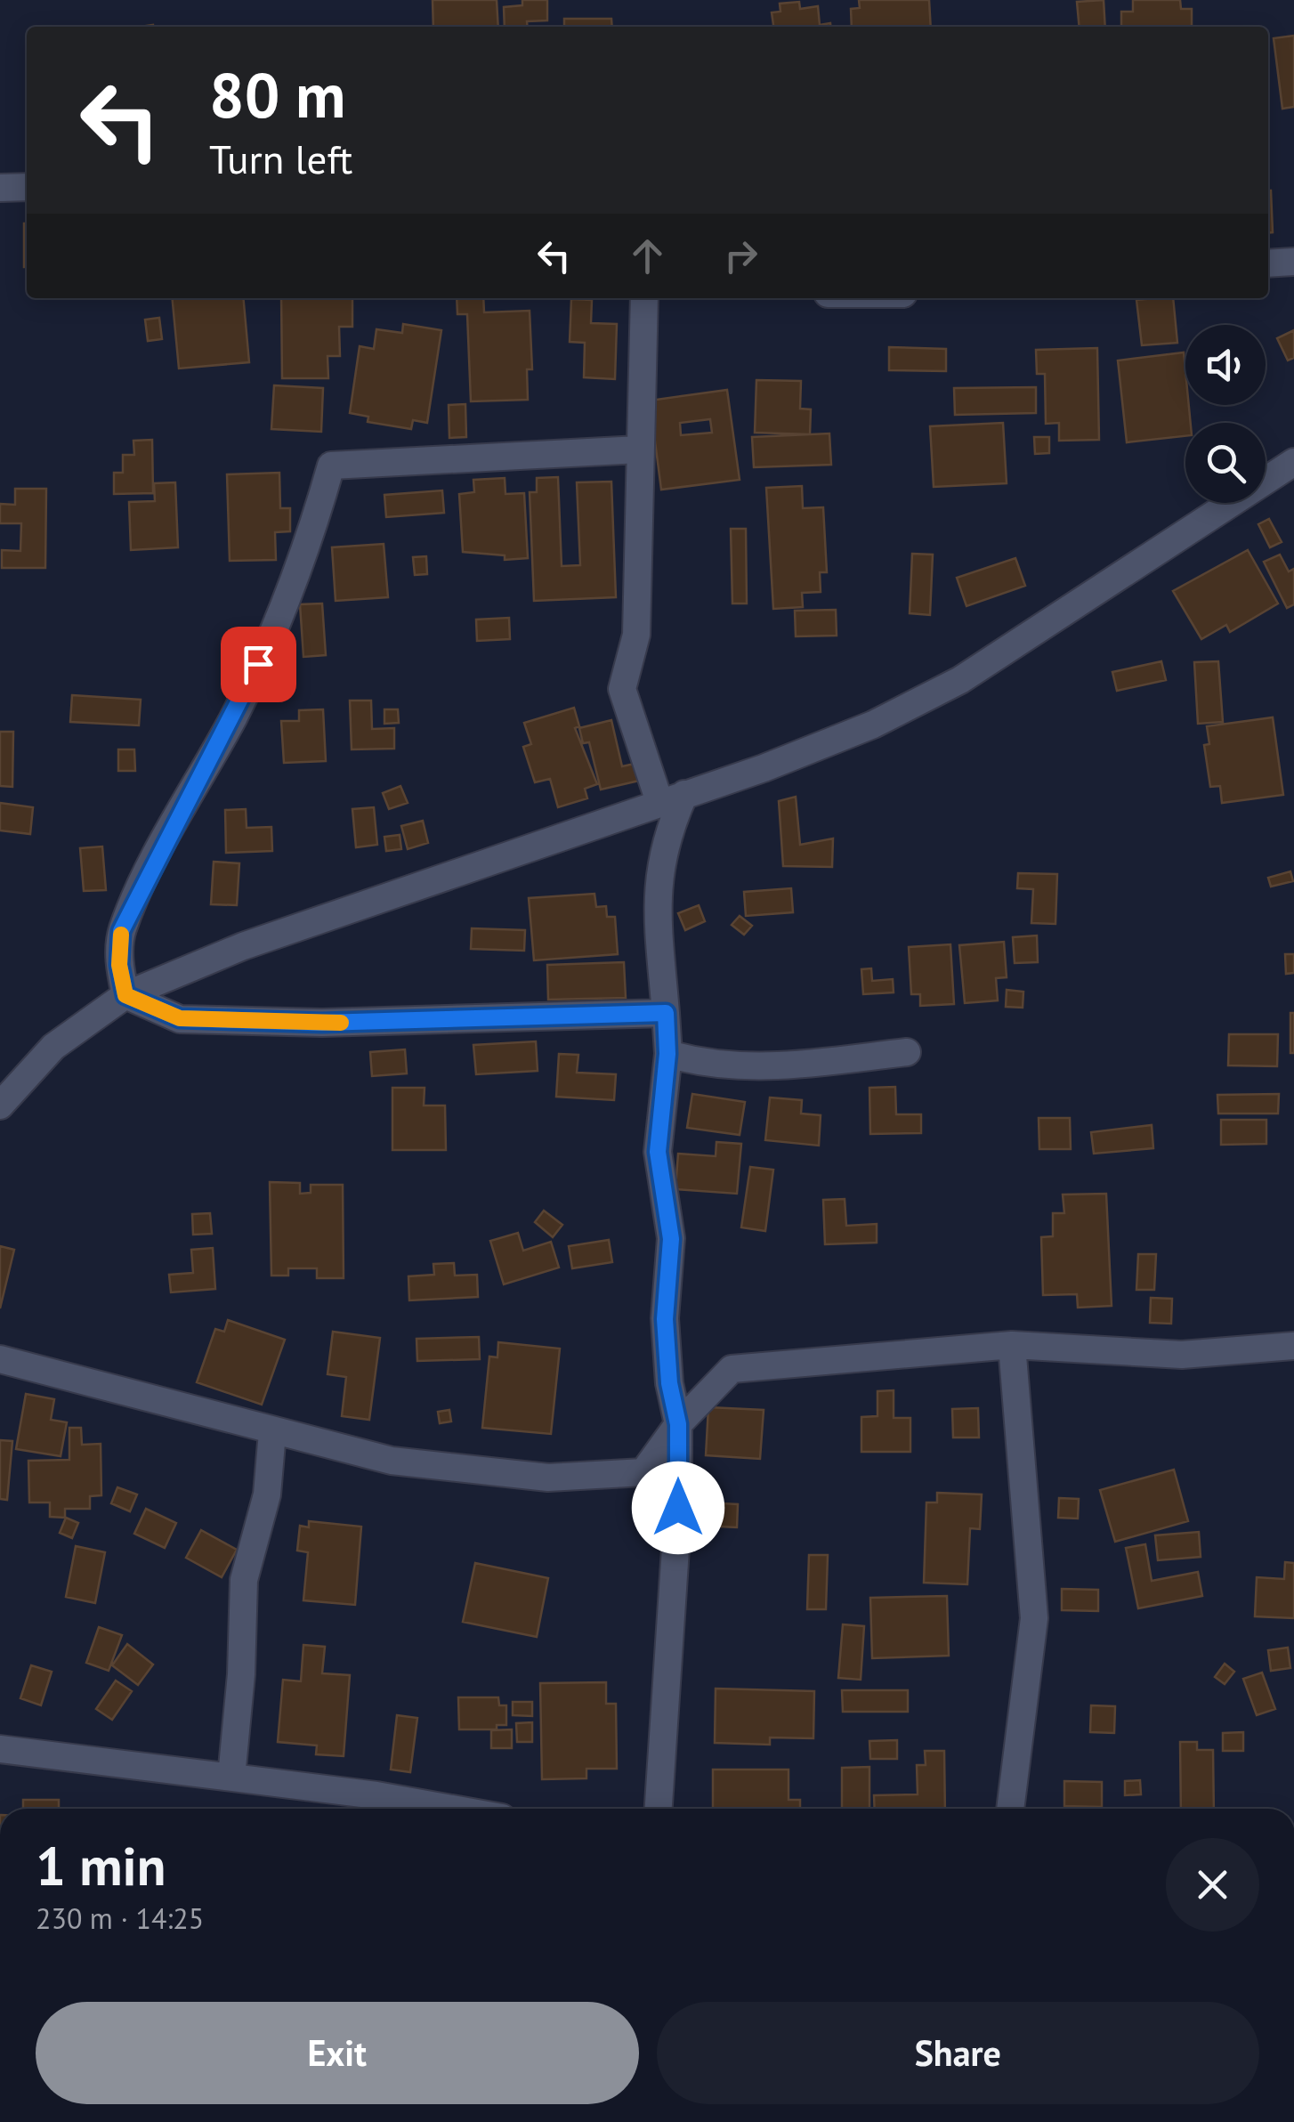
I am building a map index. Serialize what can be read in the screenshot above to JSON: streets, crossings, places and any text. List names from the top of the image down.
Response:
{
  "page": {
    "turn": ["80 m", "Turn left"],
    "heading": ["1 min", "230 m · 14:25"],
    "buttons": ["Exit", "Share"]
  }
}
